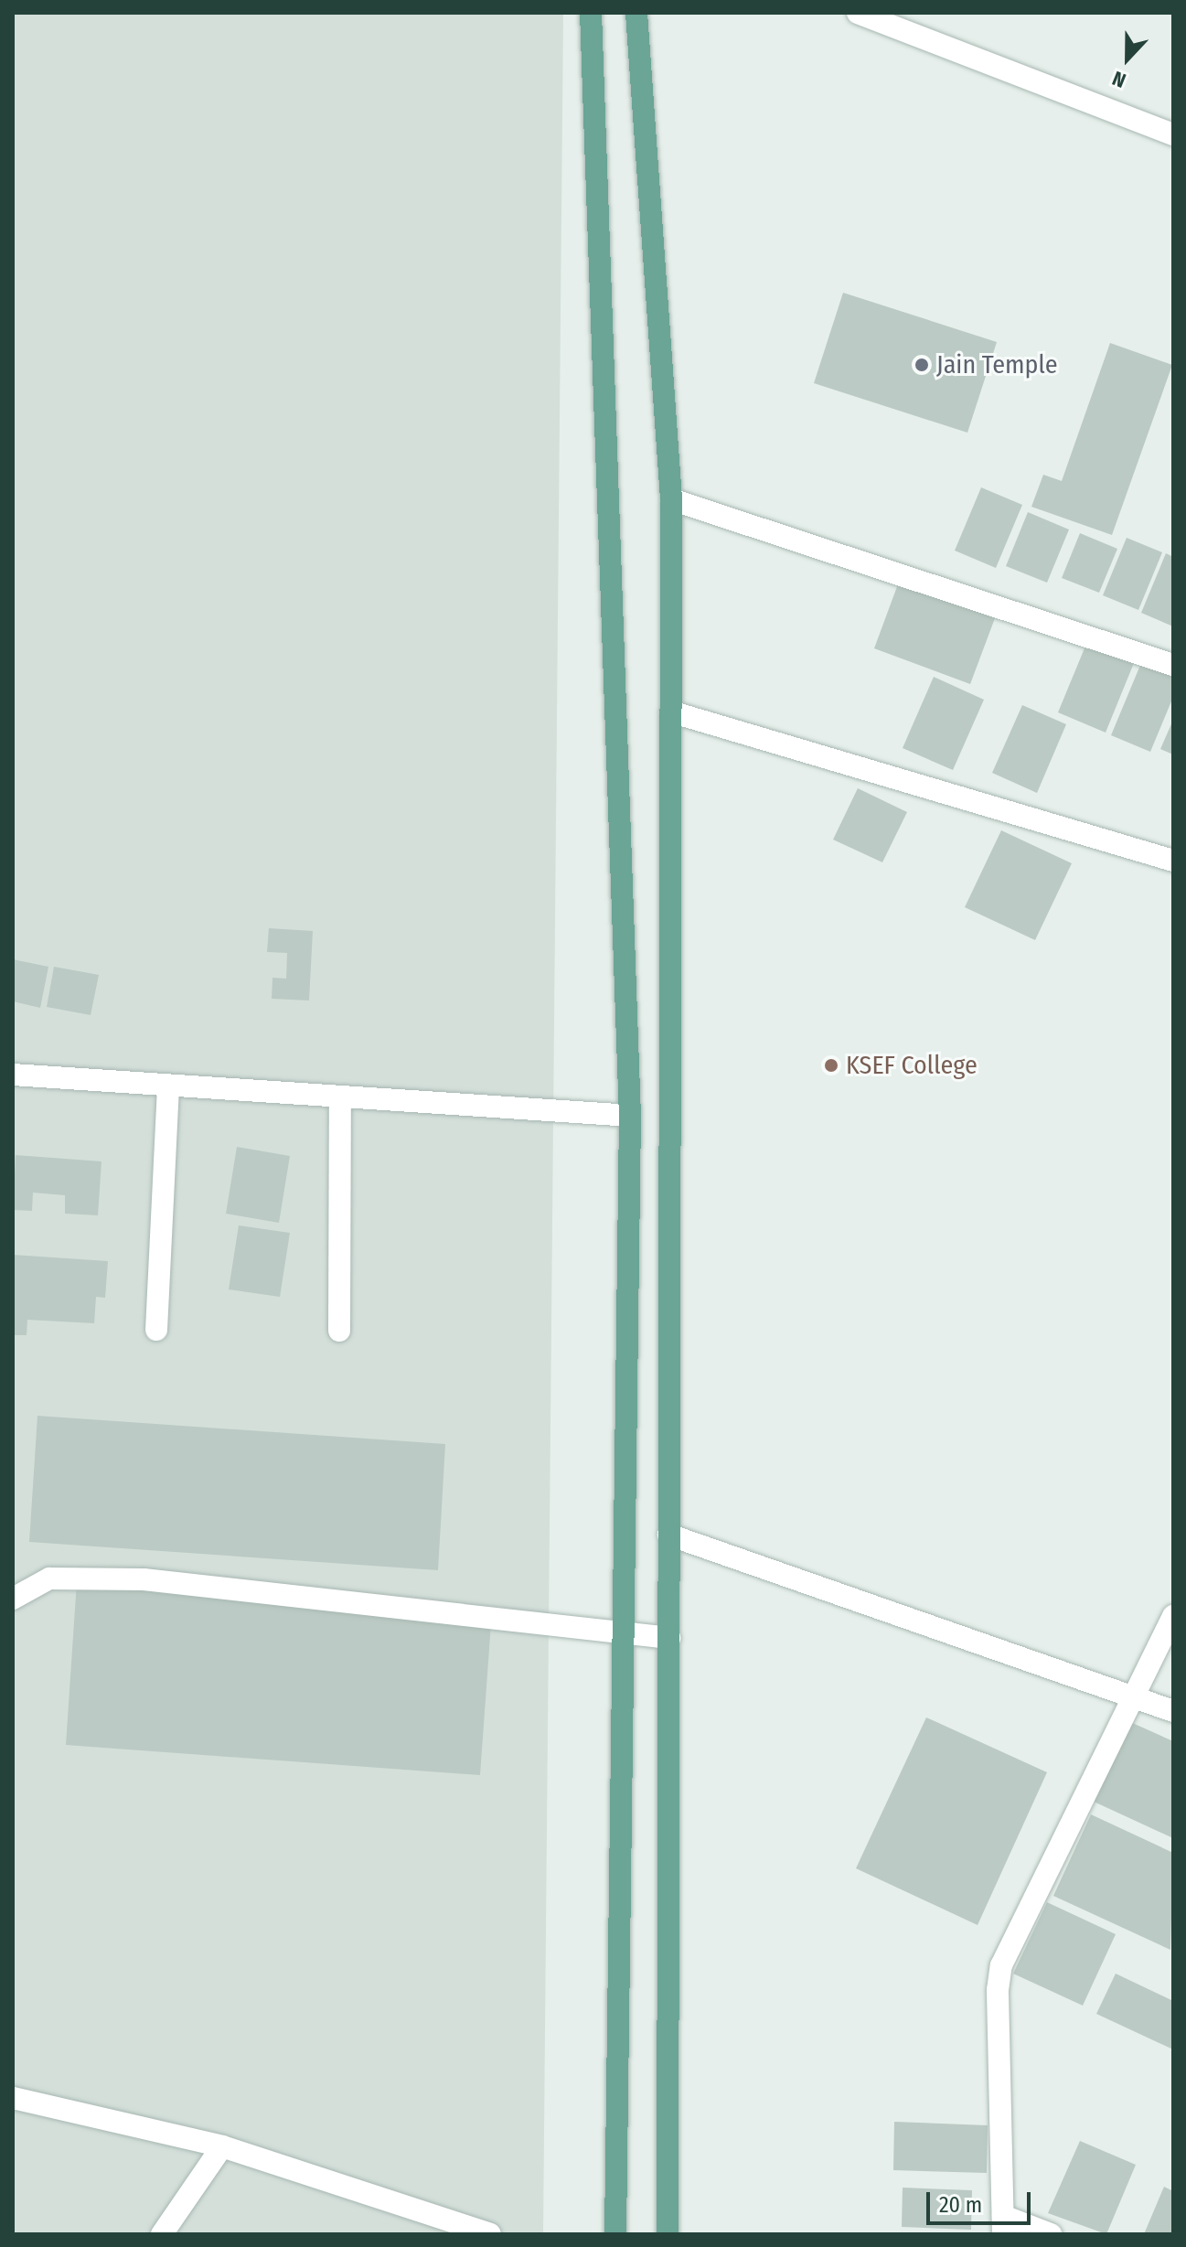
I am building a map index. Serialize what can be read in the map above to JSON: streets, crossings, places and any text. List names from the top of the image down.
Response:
{
  "places": ["Jain Temple", "KSEF College"],
  "scale_bar": "20 m",
  "north": "bottom"
}
